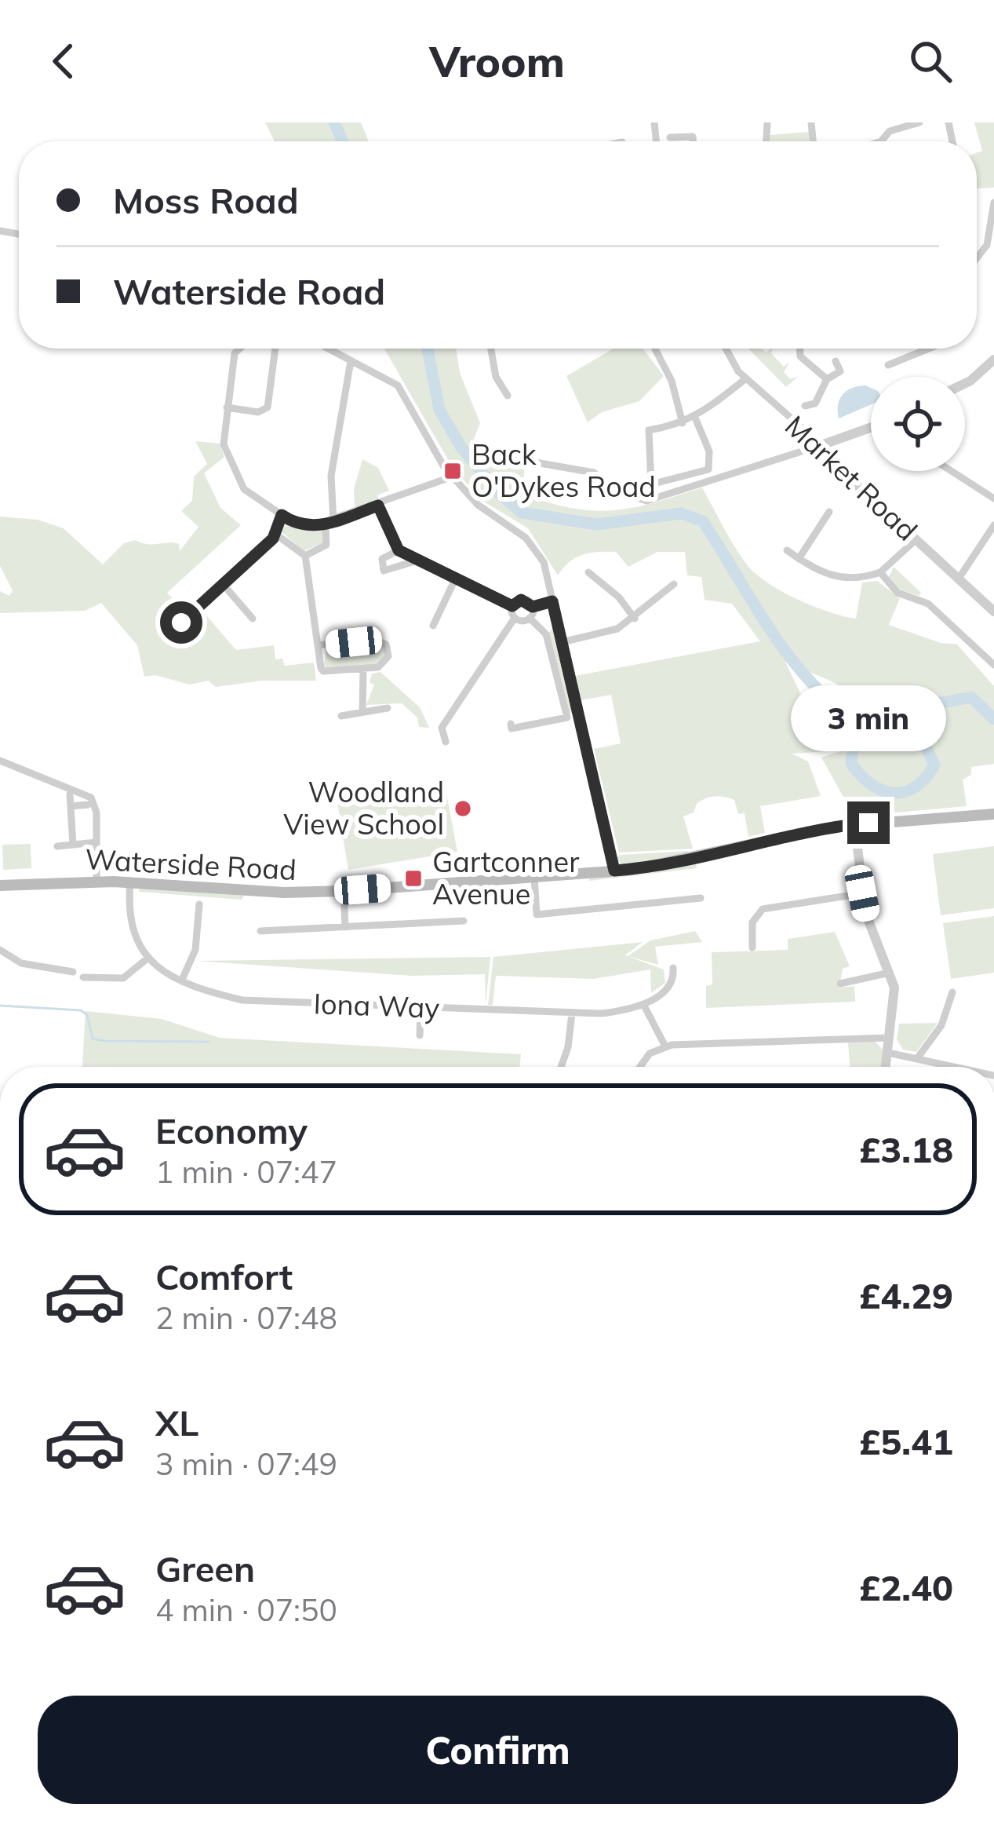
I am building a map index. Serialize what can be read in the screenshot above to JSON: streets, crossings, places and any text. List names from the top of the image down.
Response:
{
  "streets": {
    "main road": ["Waterside Road"],
    "street": ["Market Road", "Iona Way"]
  },
  "places": {
    "transit": ["Back O'Dykes Road", "Gartconner Avenue"],
    "other": ["Woodland View School"]
  },
  "page": {
    "header": "Vroom",
    "banner": ["Moss Road", "Waterside Road"],
    "bubble": "3 min",
    "list": [
      {
        "name": "Economy",
        "note": "1 min · 07:47",
        "value": "£3.18"
      },
      {
        "name": "Comfort",
        "note": "2 min · 07:48",
        "value": "£4.29"
      },
      {
        "name": "XL",
        "note": "3 min · 07:49",
        "value": "£5.41"
      },
      {
        "name": "Green",
        "note": "4 min · 07:50",
        "value": "£2.40"
      }
    ],
    "buttons": "Confirm"
  }
}
